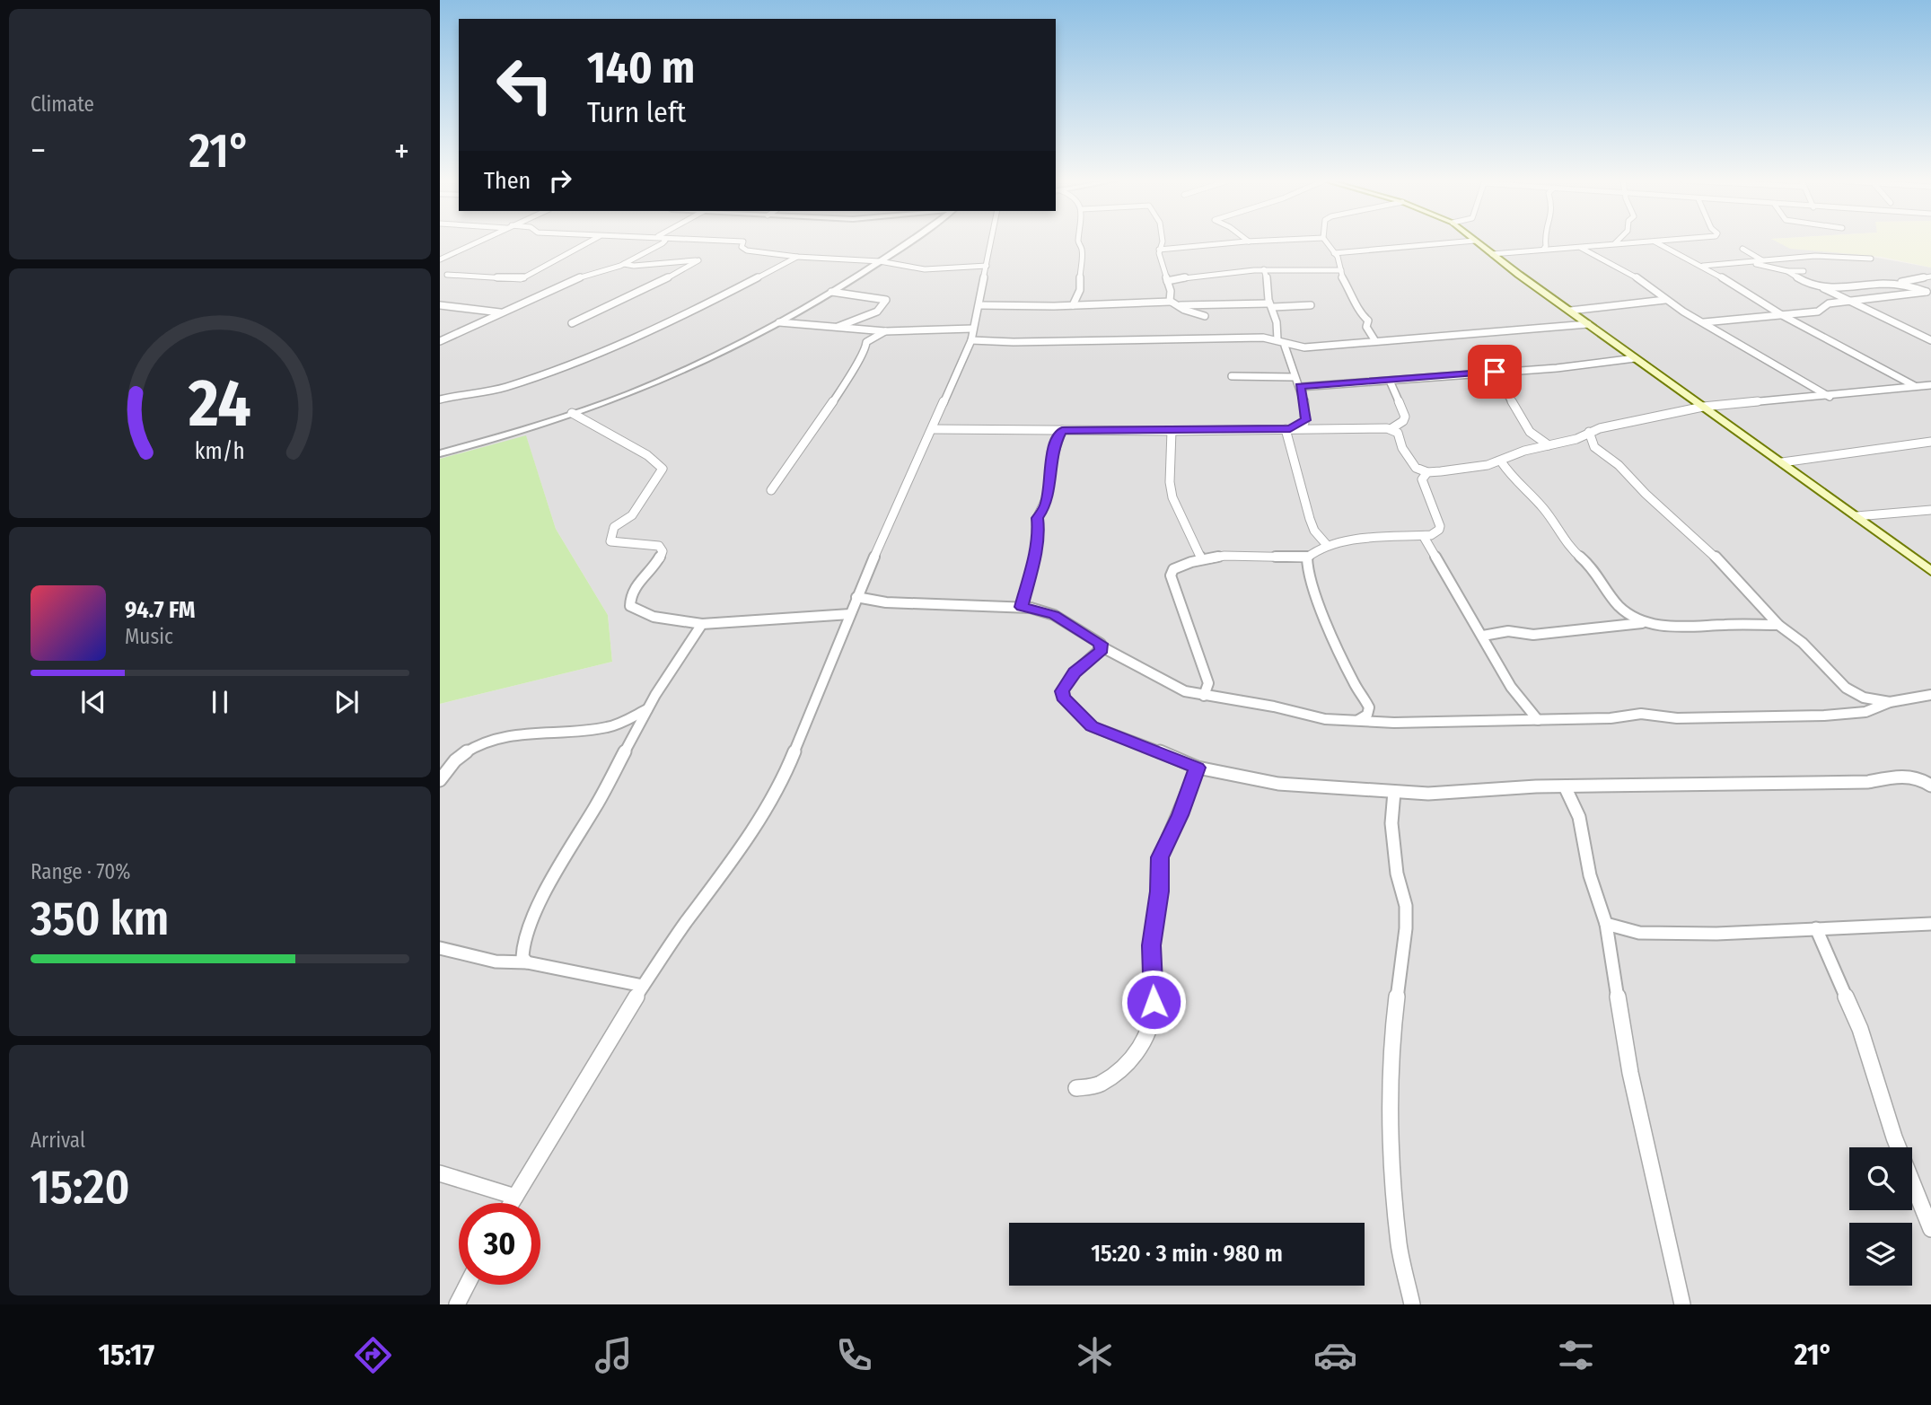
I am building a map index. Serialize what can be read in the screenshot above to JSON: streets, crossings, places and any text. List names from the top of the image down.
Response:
{
  "page": {
    "tile": [
      "Climate",
      ["Range · 70%", "350 km"],
      ["Arrival", "15:20"]
    ],
    "turn": ["140 m", "Turn left"],
    "heat": ["−", "21°", "+"],
    "then": "Then",
    "song": ["94.7 FM", "Music"],
    "limit": "30",
    "trip": "15:20 · 3 min · 980 m",
    "tabs": ["15:17", "21°"],
    "gauge": ["24", "km/h"]
  }
}
